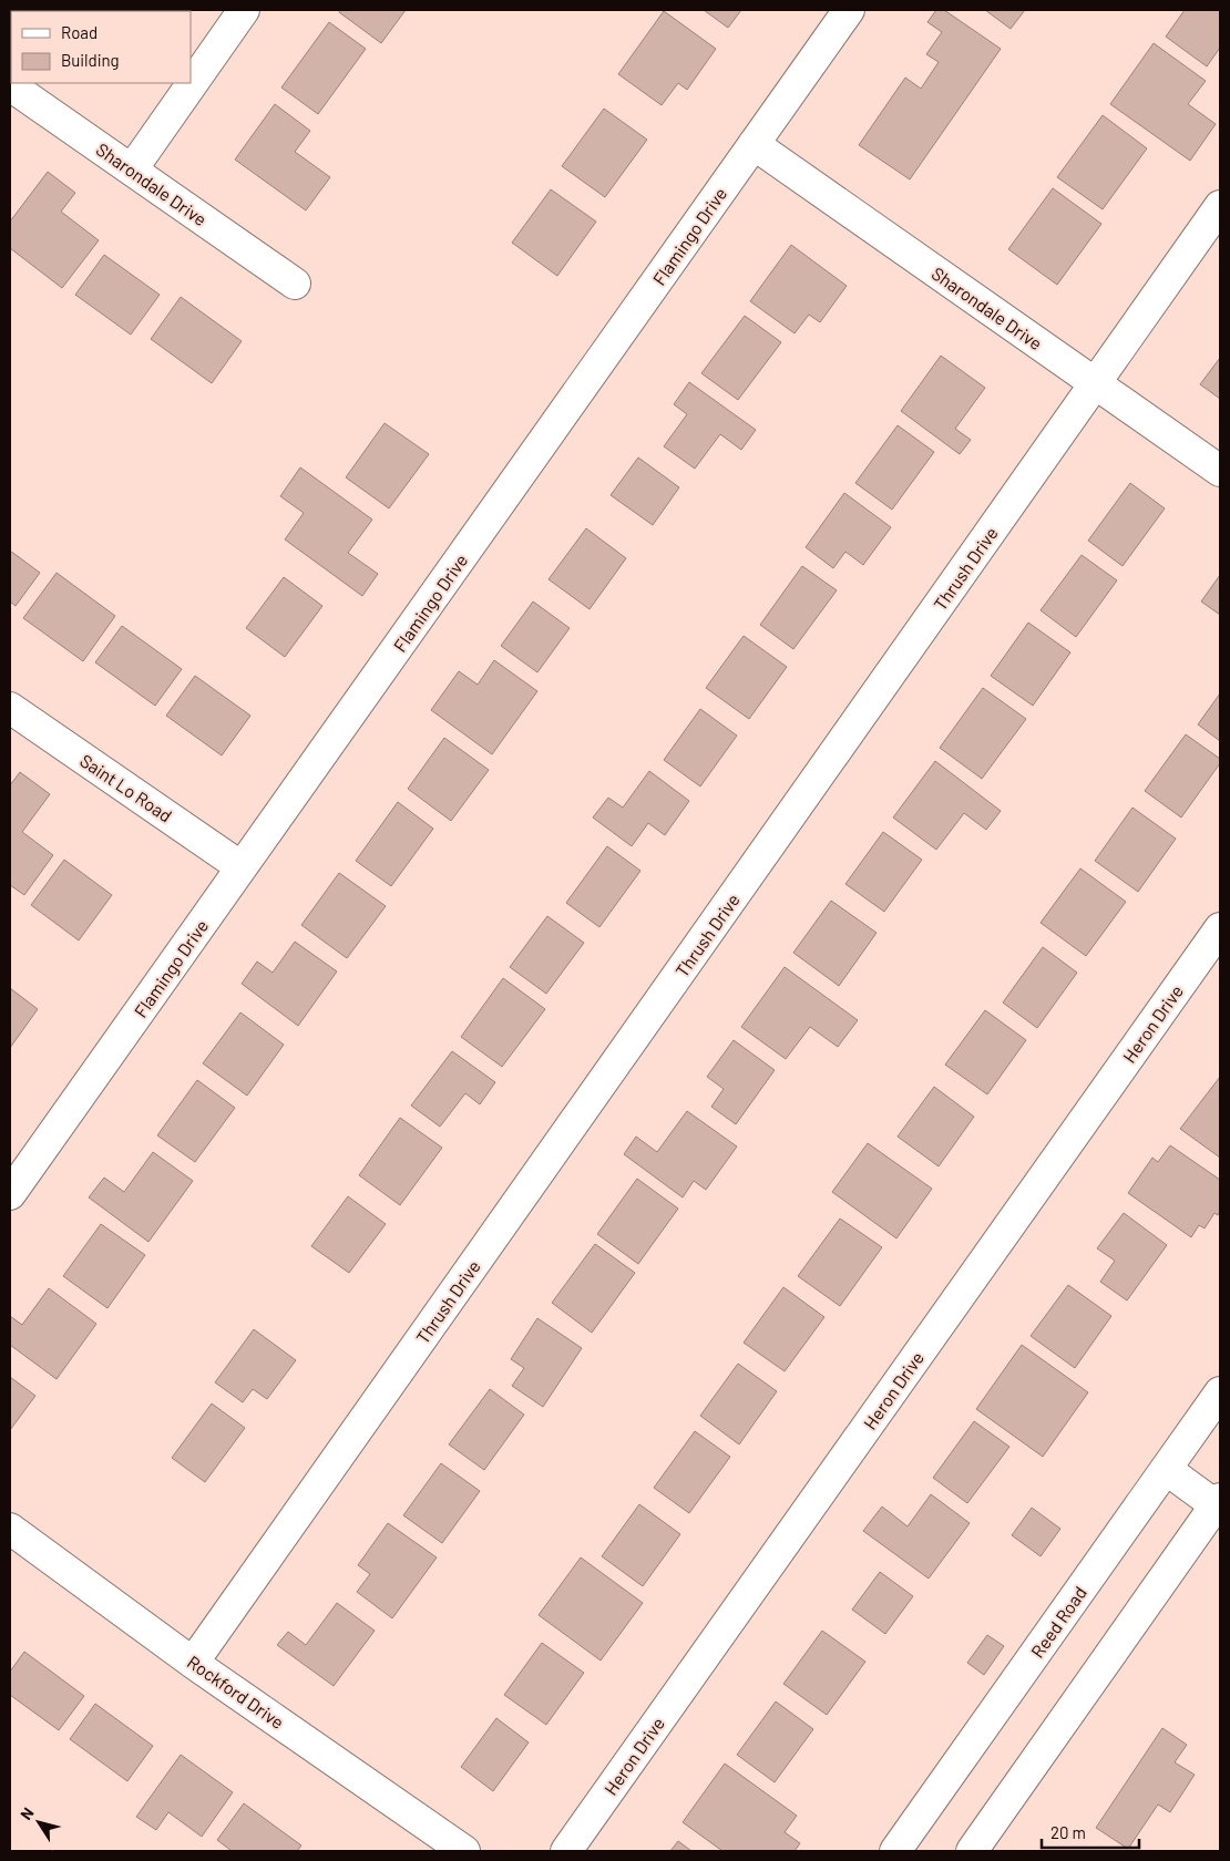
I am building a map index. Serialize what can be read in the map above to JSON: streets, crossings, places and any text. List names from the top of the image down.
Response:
{
  "streets": {
    "street": [
      "Sharondale Drive",
      "Flamingo Drive",
      "Thrush Drive",
      "Saint Lo Road",
      "Heron Drive",
      "Reed Road",
      "Rockford Drive"
    ]
  },
  "crossings": [
    ["Sharondale Drive", "Flamingo Drive"],
    ["Sharondale Drive", "Thrush Drive"],
    ["Flamingo Drive", "Saint Lo Road"],
    ["Thrush Drive", "Rockford Drive"]
  ],
  "legend": ["Road", "Building"],
  "scale_bar": "20 m",
  "north": "top left"
}
